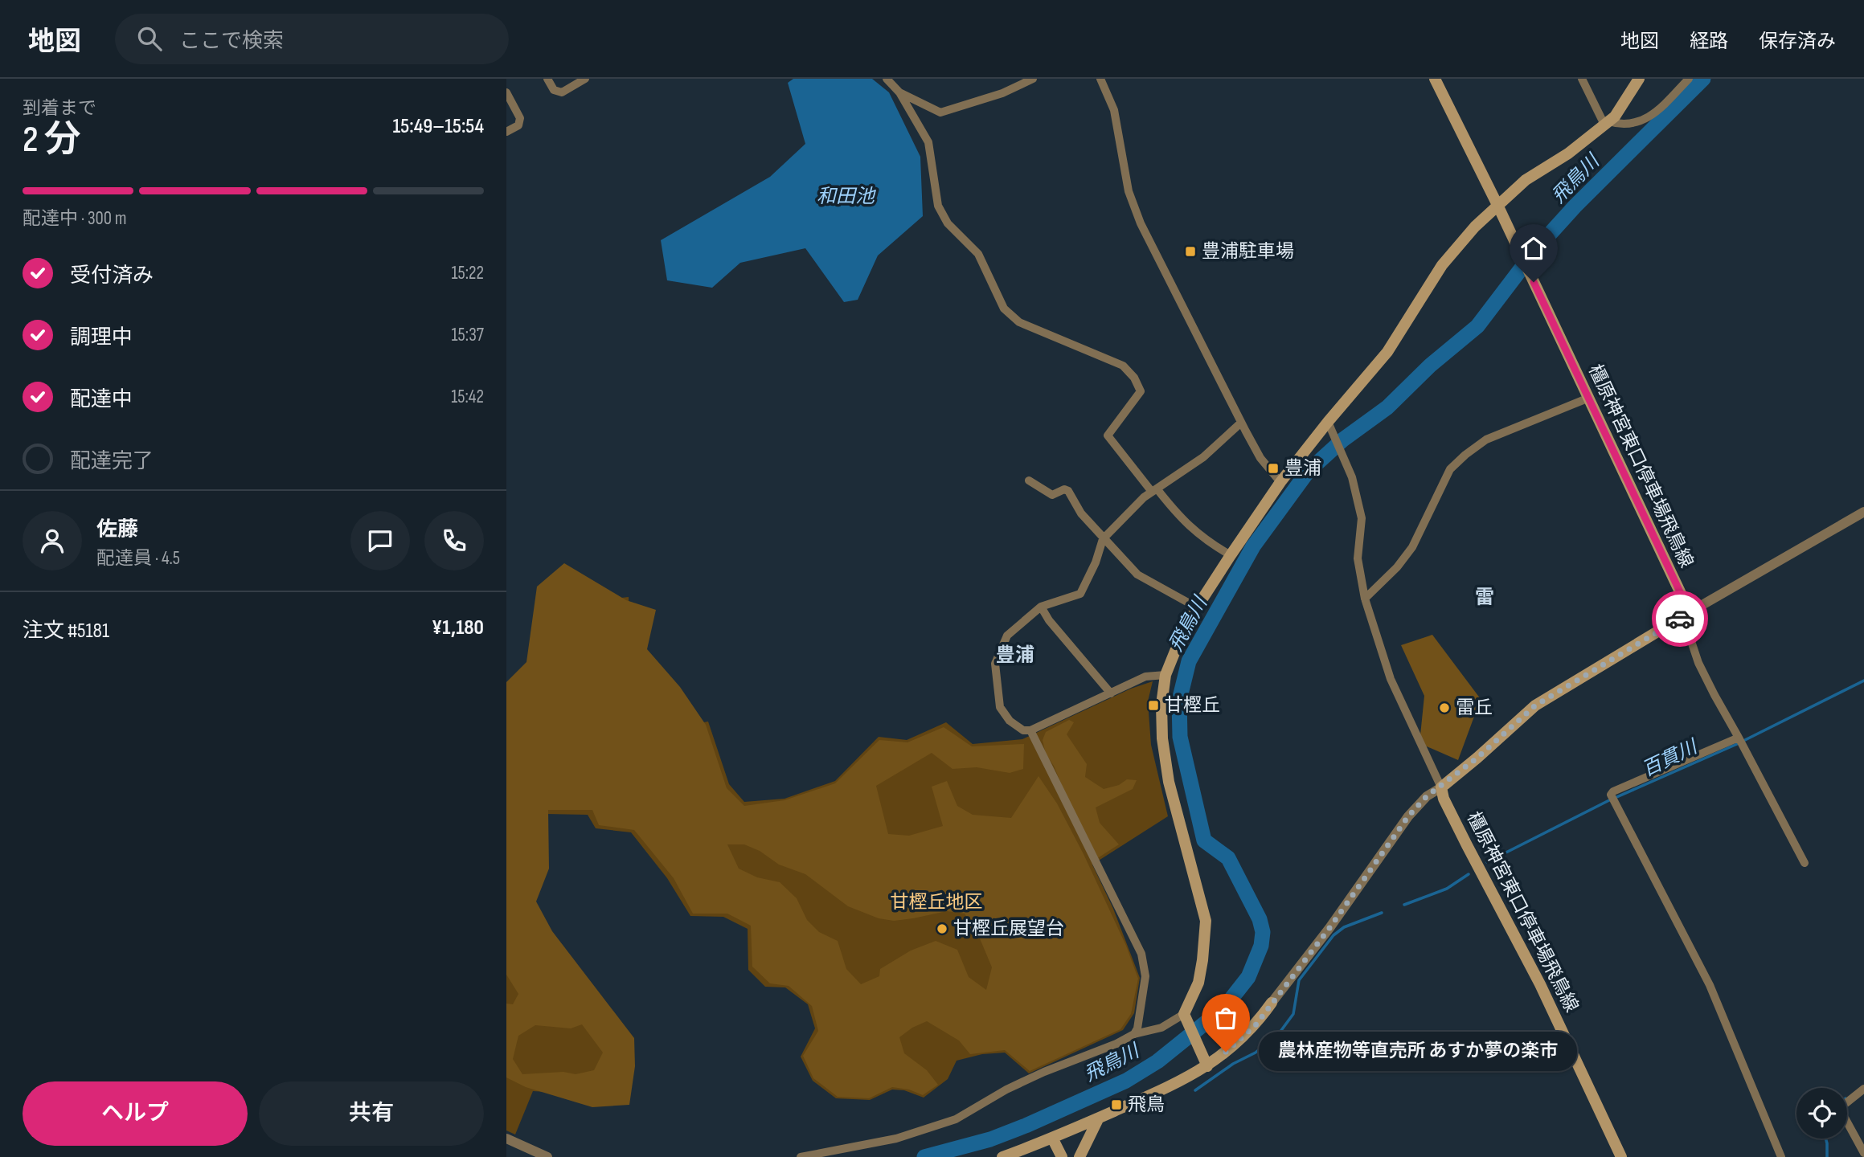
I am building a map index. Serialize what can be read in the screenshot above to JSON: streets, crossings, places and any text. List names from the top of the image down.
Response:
{
  "streets": {
    "main road": ["橿原神宮東口停車場飛鳥線"]
  },
  "districts": ["雷", "豊浦"],
  "water": ["飛鳥川", "和田池", "百貫川"],
  "parks": ["甘樫丘地区"],
  "places": {
    "transit": [
      "豊浦駐車場",
      "豊浦",
      "甘樫丘",
      "飛鳥"
    ],
    "other": ["雷丘", "甘樫丘展望台", "農林産物等直売所 あすか夢の楽市"]
  },
  "page": {
    "header": "地図",
    "search": "ここで検索",
    "nav": ["地図", "経路", "保存済み"],
    "heading": ["2 分", "到着まで", "15:49–15:54"],
    "panel": [
      "佐藤",
      "配達員 · 4.5",
      "注文 #5181",
      "¥1,180"
    ],
    "bar": "配達中 · 300 m",
    "list": [
      ["受付済み", "15:22"],
      ["調理中", "15:37"],
      ["配達中", "15:42"],
      "配達完了"
    ],
    "bubble": "農林産物等直売所 あすか夢の楽市",
    "buttons": ["ヘルプ", "共有"]
  }
}
